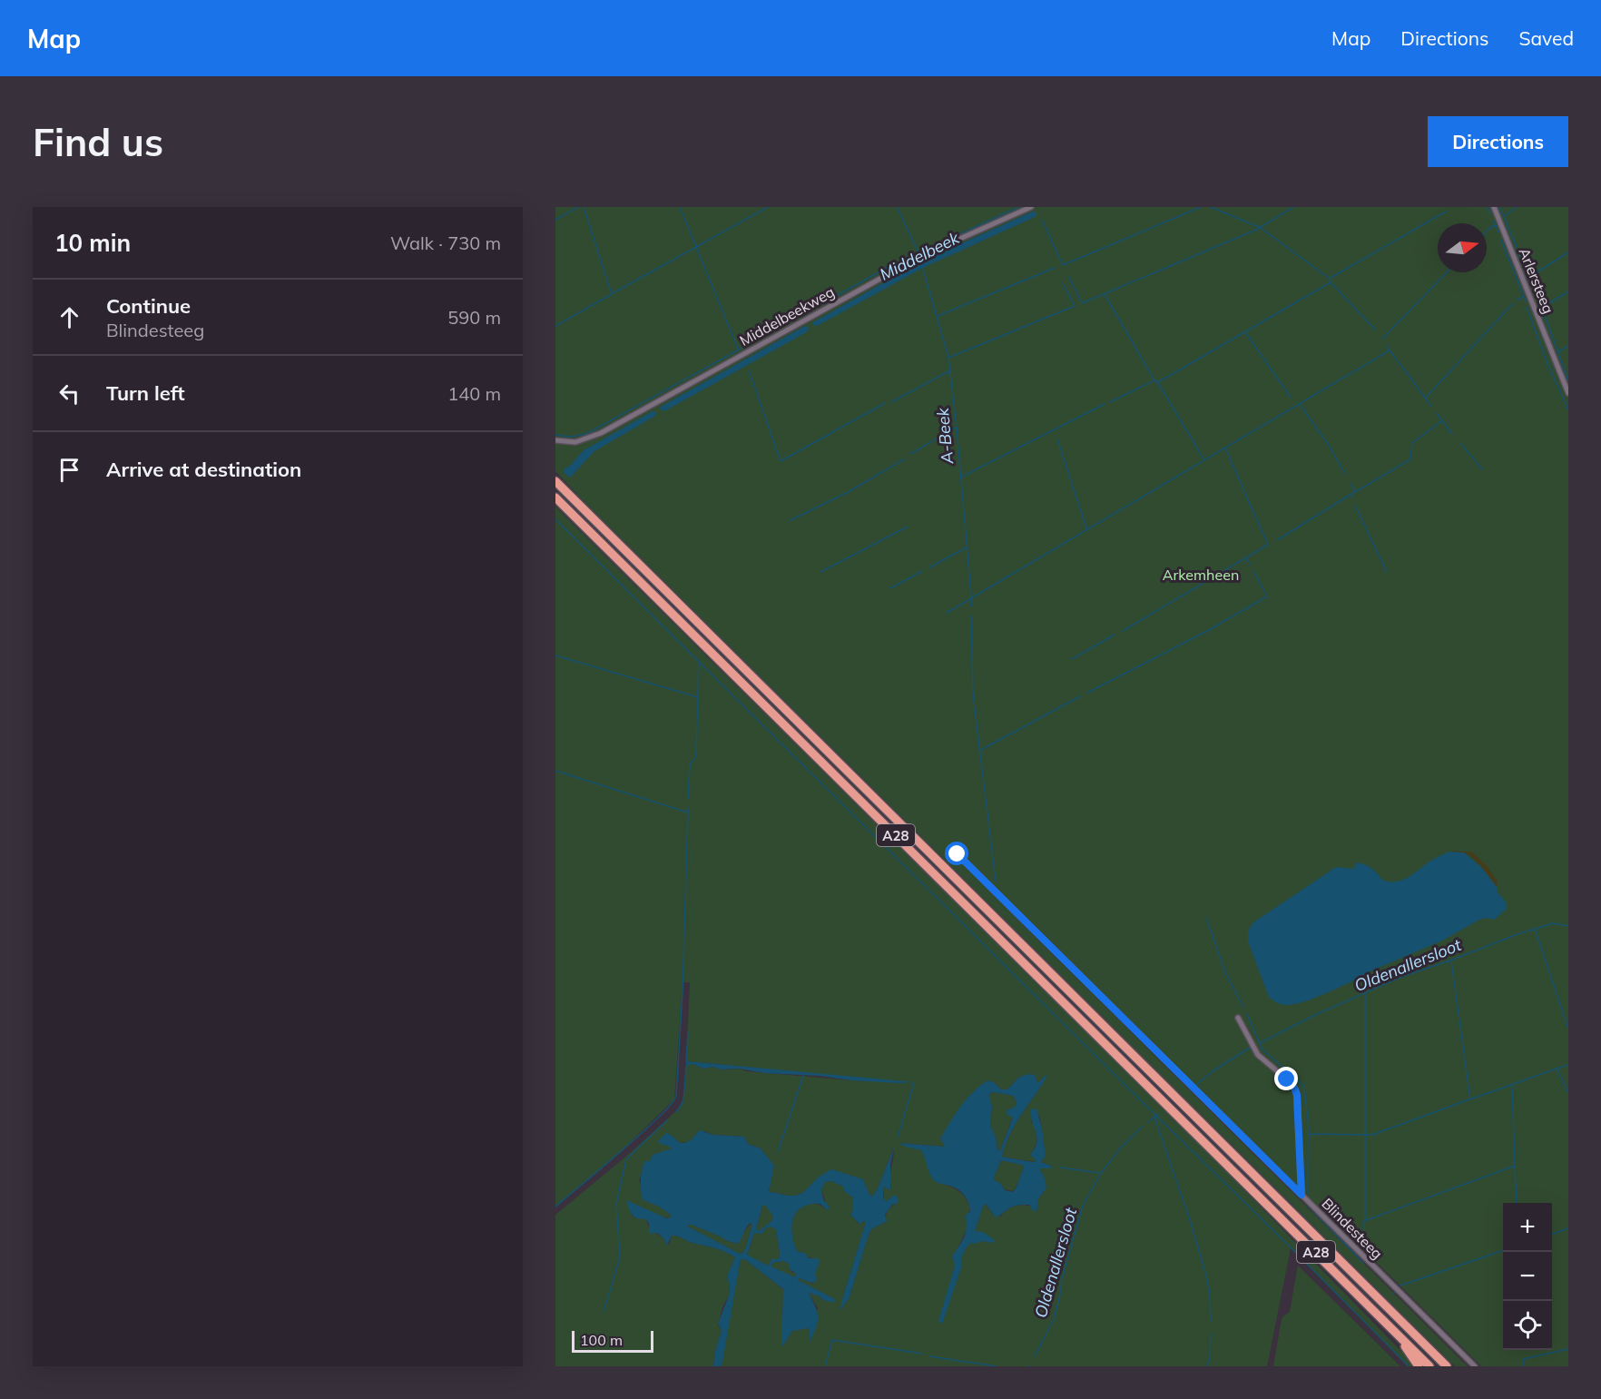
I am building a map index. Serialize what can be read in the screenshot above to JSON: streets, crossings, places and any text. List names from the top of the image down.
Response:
{
  "streets": {
    "highway": ["A28"],
    "street": ["Arlersteeg", "Middelbeekweg", "Blindesteeg"]
  },
  "water": ["Middelbeek", "A-Beek", "Oldenallersloot"],
  "parks": ["Arkemheen"],
  "scale_bar": "100 m",
  "north": "right",
  "page": {
    "header": "Map",
    "nav": ["Map", "Directions", "Saved"],
    "buttons": "Directions",
    "title": "Find us",
    "heading": ["10 min", "Walk · 730 m"],
    "list": [
      ["Continue", "Blindesteeg", "590 m"],
      ["Turn left", "140 m"],
      "Arrive at destination"
    ],
    "map_buttons": ["+", "−"],
    "scale": "100 m"
  }
}
